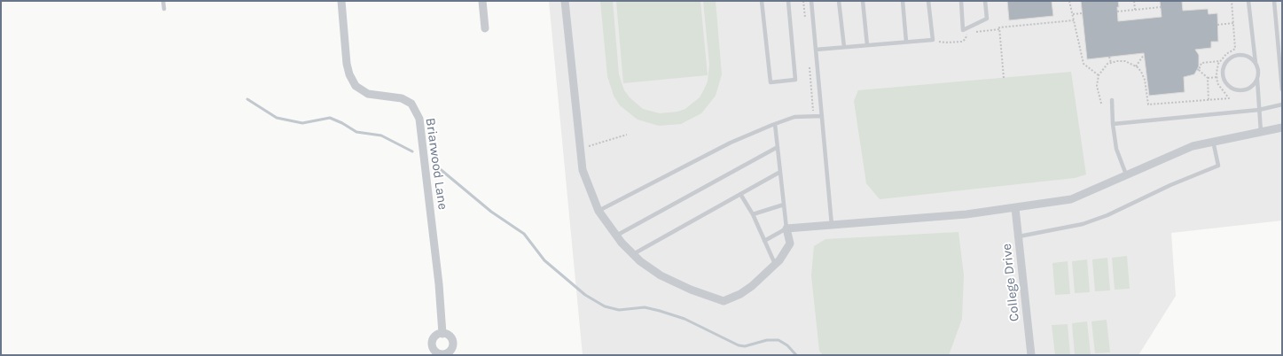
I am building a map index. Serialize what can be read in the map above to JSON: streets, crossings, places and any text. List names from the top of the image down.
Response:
{
  "streets": {
    "street": ["Briarwood Lane", "College Drive"]
  }
}
